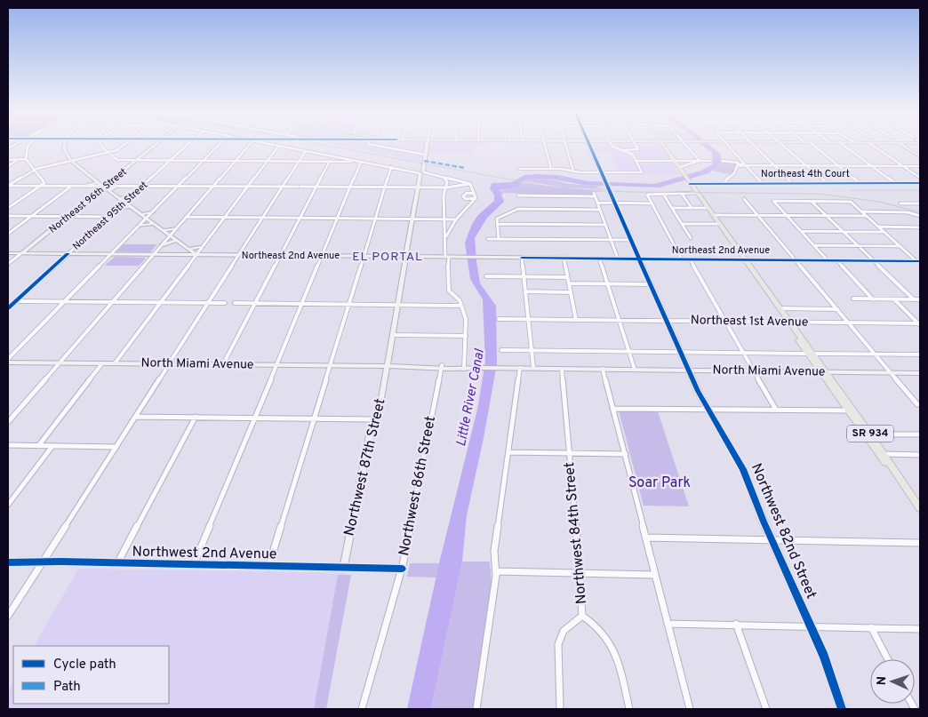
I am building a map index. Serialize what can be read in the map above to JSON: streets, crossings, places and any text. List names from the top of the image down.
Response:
{
  "streets": {
    "main road": ["SR 934", "Northwest 82nd Street"],
    "street": [
      "Northeast 4th Court",
      "Northeast 96th Street",
      "Northeast 95th Street",
      "Northeast 2nd Avenue",
      "Northeast 1st Avenue",
      "North Miami Avenue",
      "Northwest 87th Street",
      "Northwest 86th Street",
      "Northwest 84th Street",
      "Northwest 2nd Avenue"
    ]
  },
  "crossings": [
    ["Northeast 96th Street", "Northeast 2nd Avenue"],
    ["Northeast 95th Street", "Northeast 2nd Avenue"],
    ["Northeast 2nd Avenue", "Northwest 87th Street"],
    ["Northeast 2nd Avenue", "Northwest 82nd Street"],
    ["Northeast 1st Avenue", "Northwest 82nd Street"],
    ["North Miami Avenue", "SR 934"],
    ["North Miami Avenue", "Northwest 87th Street"],
    ["North Miami Avenue", "Northwest 86th Street"],
    ["North Miami Avenue", "Northwest 82nd Street"],
    ["North Miami Avenue", "Northwest 84th Street"],
    ["Northwest 87th Street", "Northwest 2nd Avenue"],
    ["Northwest 86th Street", "Northwest 2nd Avenue"]
  ],
  "districts": ["EL PORTAL"],
  "water": ["Little River Canal"],
  "parks": ["Soar Park"],
  "legend": ["Cycle path", "Path"],
  "north": "left"
}
